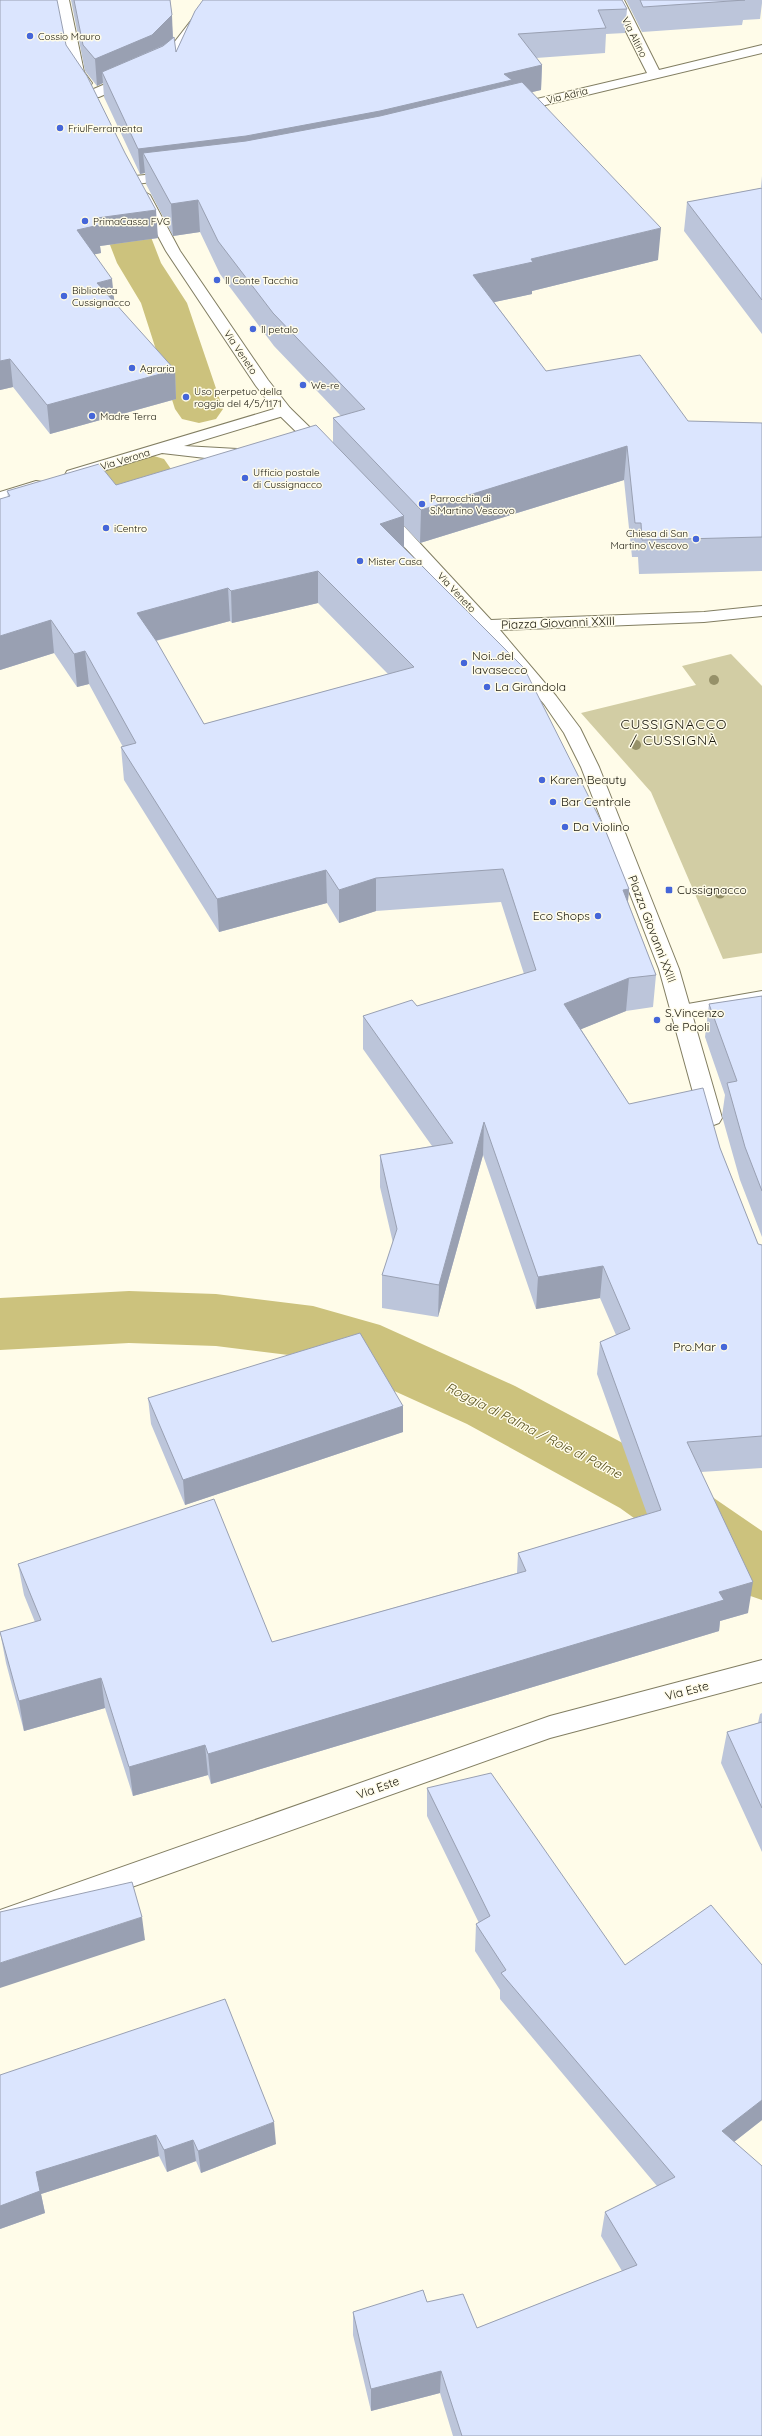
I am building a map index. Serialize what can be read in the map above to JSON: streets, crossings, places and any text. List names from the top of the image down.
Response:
{
  "streets": {
    "street": [
      "Via Altino",
      "Via Adria",
      "Via Veneto",
      "Via Verona",
      "Piazza Giovanni XXIII",
      "Via Este"
    ]
  },
  "crossings": [
    ["Via Altino", "Via Adria"],
    ["Via Veneto", "Via Verona"],
    ["Via Veneto", "Piazza Giovanni XXIII"]
  ],
  "districts": ["CUSSIGNACCO / CUSSIGNÀ"],
  "water": ["Roggia di Palma / Roie di Palme"],
  "places": {
    "other": [
      "Cossio Mauro",
      "FriulFerramenta",
      "PrimaCassa FVG",
      "Il Conte Tacchia",
      "Biblioteca Cussignacco",
      "Il petalo",
      "Agraria",
      "We-re",
      "Uso perpetuo della roggia del 4/5/1171",
      "Madre Terra",
      "Ufficio postale di Cussignacco",
      "Parrocchia di S.Martino Vescovo",
      "iCentro",
      "Chiesa di San Martino Vescovo",
      "Mister Casa",
      "Noi...del lavasecco",
      "La Girandola",
      "Karen Beauty",
      "Bar Centrale",
      "Da Violino",
      "Eco Shops",
      "S.Vincenzo de Paoli",
      "Pro.Mar"
    ],
    "transit": ["Cussignacco"]
  }
}
